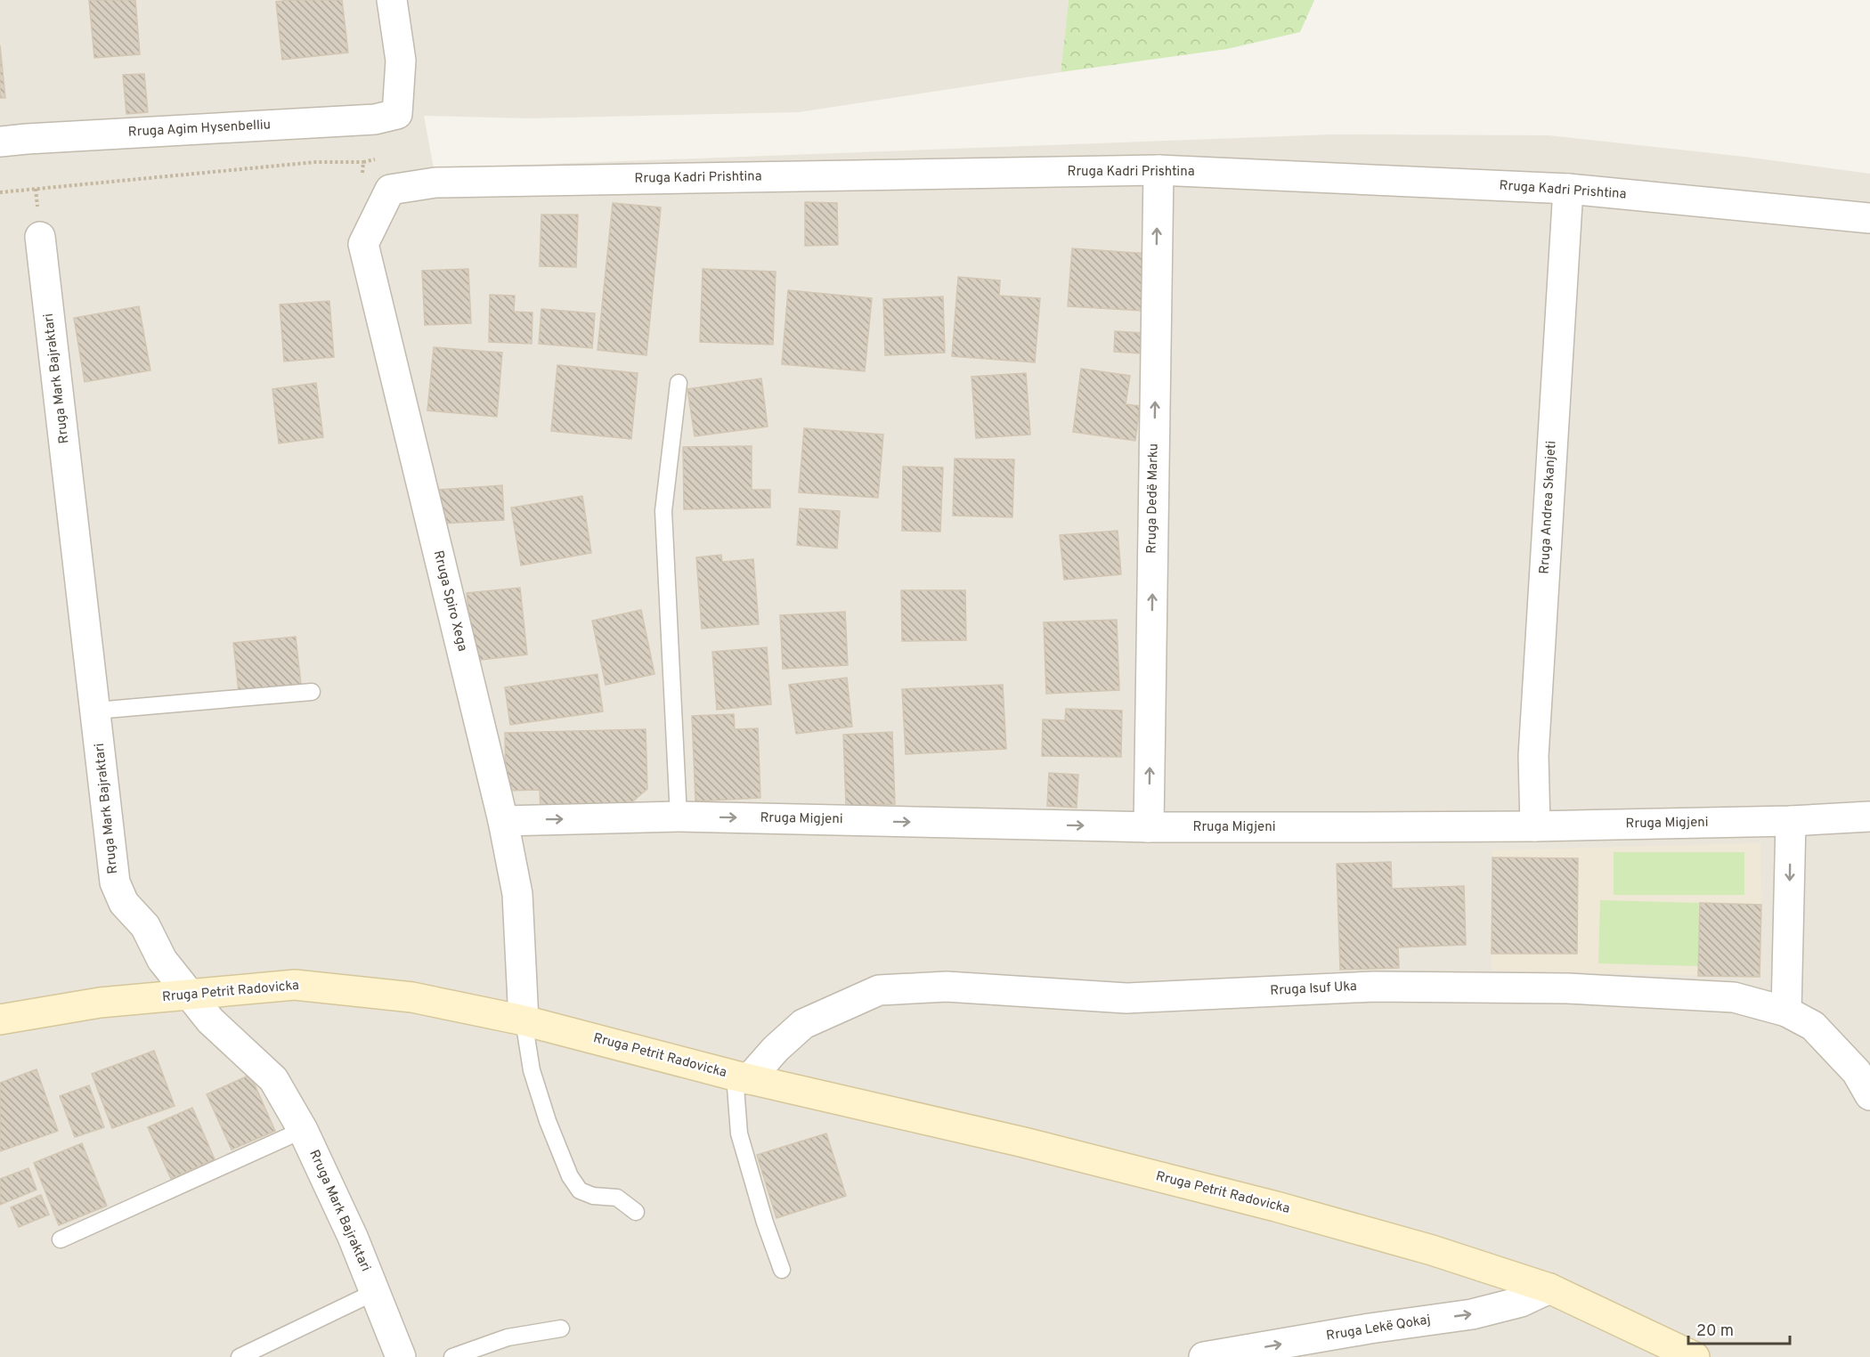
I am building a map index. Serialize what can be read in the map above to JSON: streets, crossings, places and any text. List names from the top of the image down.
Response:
{
  "streets": {
    "main road": ["Rruga Petrit Radovicka"],
    "street": [
      "Rruga Agim Hysenbelliu",
      "Rruga Kadri Prishtina",
      "Rruga Mark Bajraktari",
      "Rruga Dedë Marku",
      "Rruga Andrea Skanjeti",
      "Rruga Spiro Xega",
      "Rruga Migjeni",
      "Rruga Isuf Uka",
      "Rruga Lekë Qokaj"
    ]
  },
  "crossings": [
    ["Rruga Kadri Prishtina", "Rruga Dedë Marku"],
    ["Rruga Kadri Prishtina", "Rruga Andrea Skanjeti"],
    ["Rruga Kadri Prishtina", "Rruga Spiro Xega"],
    ["Rruga Mark Bajraktari", "Rruga Petrit Radovicka"],
    ["Rruga Dedë Marku", "Rruga Migjeni"],
    ["Rruga Andrea Skanjeti", "Rruga Migjeni"],
    ["Rruga Spiro Xega", "Rruga Migjeni"],
    ["Rruga Spiro Xega", "Rruga Petrit Radovicka"],
    ["Rruga Isuf Uka", "Rruga Petrit Radovicka"],
    ["Rruga Petrit Radovicka", "Rruga Lekë Qokaj"]
  ],
  "one_way": ["Rruga Dedë Marku", "Rruga Migjeni", "Rruga Lekë Qokaj"],
  "scale_bar": "20 m"
}
